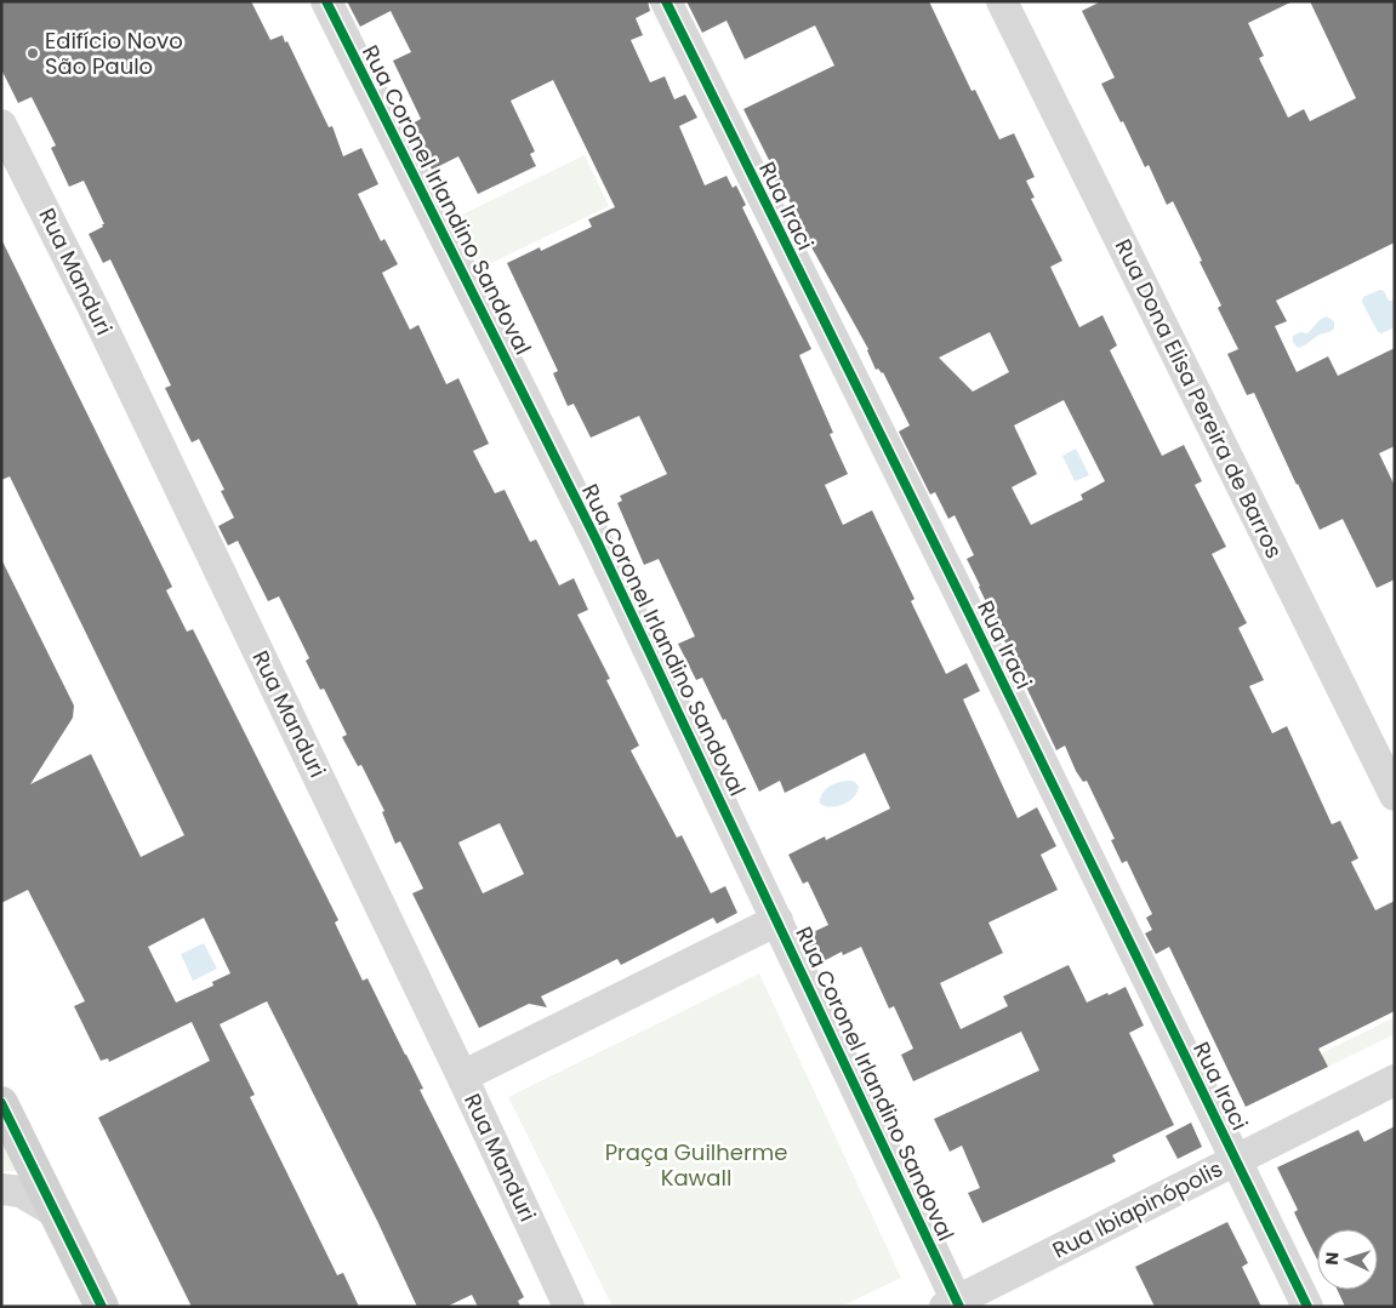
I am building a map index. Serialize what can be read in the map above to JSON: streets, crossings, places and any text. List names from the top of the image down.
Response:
{
  "streets": {
    "street": [
      "Rua Coronel Irlandino Sandoval",
      "Rua Iraci",
      "Rua Manduri",
      "Rua Dona Elisa Pereira de Barros",
      "Rua Ibiapinópolis"
    ]
  },
  "crossings": [
    ["Rua Coronel Irlandino Sandoval", "Rua Ibiapinópolis"],
    ["Rua Iraci", "Rua Ibiapinópolis"]
  ],
  "parks": ["Praça Guilherme Kawall"],
  "places": ["Edifício Novo São Paulo"],
  "north": "left"
}
